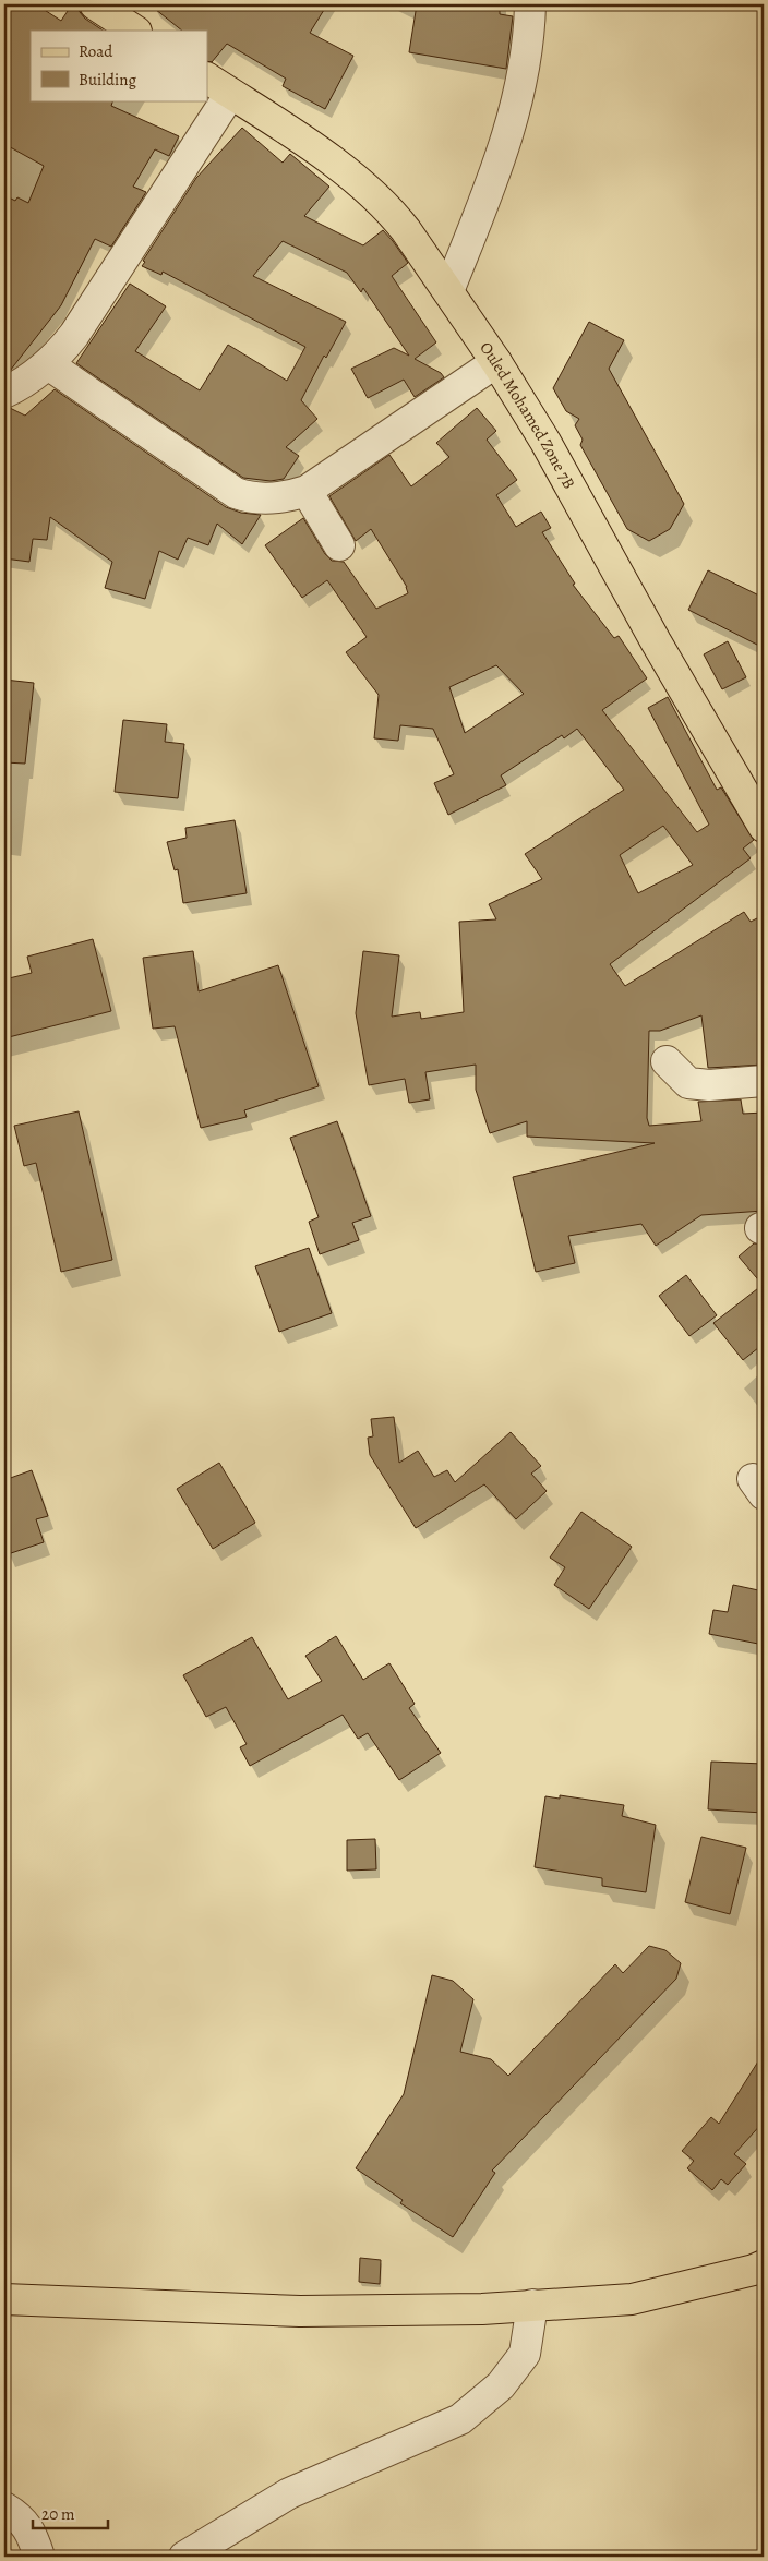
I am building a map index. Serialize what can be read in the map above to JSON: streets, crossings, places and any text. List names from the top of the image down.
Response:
{
  "streets": {
    "main road": ["Ouled Mohamed Zone 7B"]
  },
  "legend": ["Road", "Building"],
  "scale_bar": "20 m"
}
